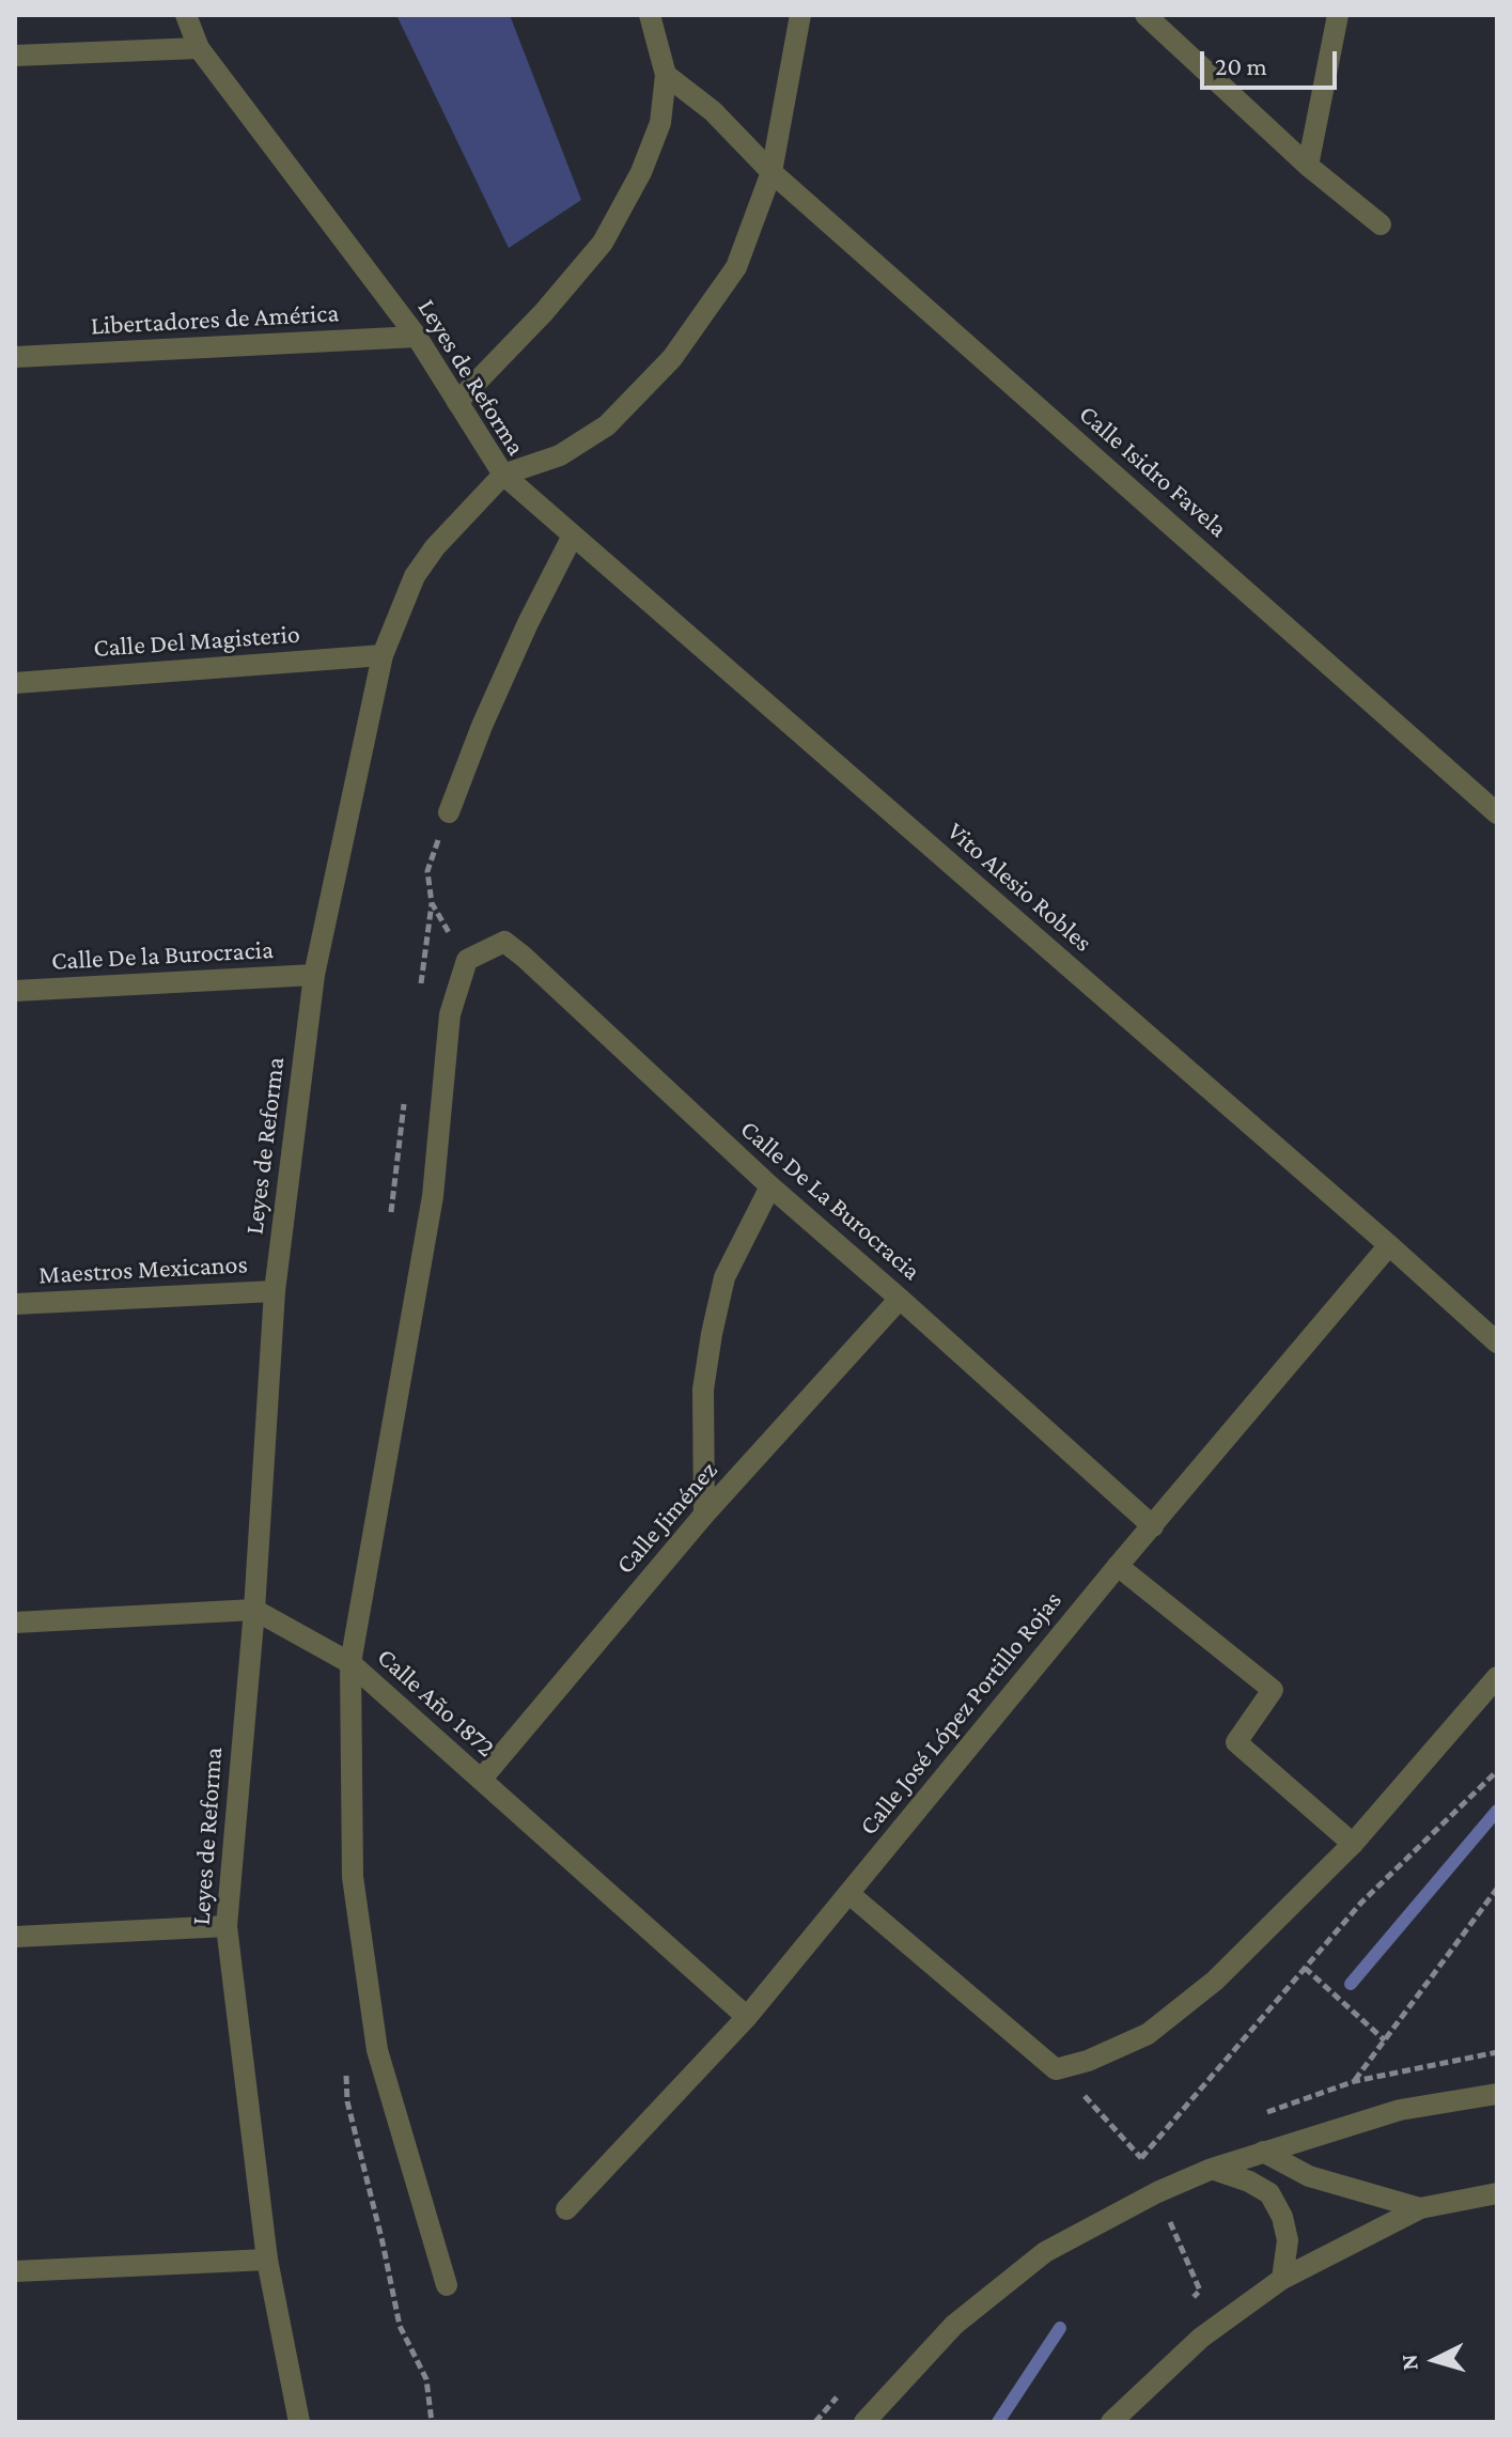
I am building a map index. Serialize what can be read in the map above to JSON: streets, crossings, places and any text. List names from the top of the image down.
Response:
{
  "streets": {
    "street": [
      "Libertadores de América",
      "Leyes de Reforma",
      "Calle Isidro Favela",
      "Calle Del Magisterio",
      "Vito Alesio Robles",
      "Calle De la Burocracia",
      "Calle De La Burocracia",
      "Maestros Mexicanos",
      "Calle Jiménez",
      "Calle Año 1872",
      "Calle José López Portillo Rojas"
    ]
  },
  "crossings": [
    ["Libertadores de América", "Leyes de Reforma"],
    ["Leyes de Reforma", "Calle Del Magisterio"],
    ["Leyes de Reforma", "Vito Alesio Robles"],
    ["Leyes de Reforma", "Calle De la Burocracia"],
    ["Leyes de Reforma", "Maestros Mexicanos"],
    ["Leyes de Reforma", "Calle Año 1872"],
    ["Vito Alesio Robles", "Calle José López Portillo Rojas"],
    ["Calle De La Burocracia", "Calle Jiménez"],
    ["Calle De La Burocracia", "Calle José López Portillo Rojas"],
    ["Calle Jiménez", "Calle Año 1872"],
    ["Calle Año 1872", "Calle José López Portillo Rojas"]
  ],
  "scale_bar": "20 m",
  "north": "left"
}
